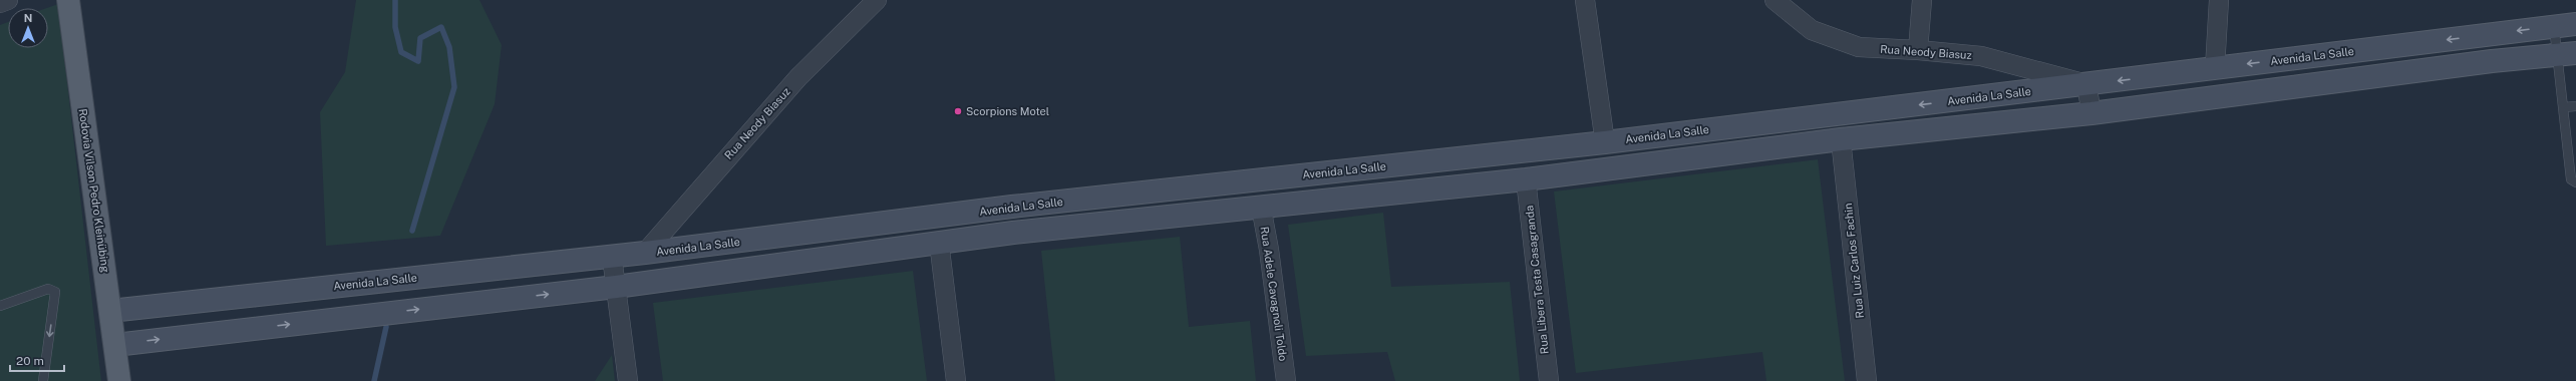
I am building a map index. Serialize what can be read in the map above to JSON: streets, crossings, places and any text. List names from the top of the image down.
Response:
{
  "streets": {
    "main road": ["Avenida La Salle", "Rodovia Vilson Pedro Kleinübing"],
    "street": [
      "Rua Neody Biasuz",
      "Rua Luiz Carlos Fachin",
      "Rua Libera Testa Casagranda",
      "Rua Adele Cavagnoli Toldo"
    ]
  },
  "crossings": [
    ["Rua Neody Biasuz", "Avenida La Salle"],
    ["Avenida La Salle", "Rodovia Vilson Pedro Kleinübing"]
  ],
  "places": ["Scorpions Motel"],
  "scale_bar": "20 m",
  "north": "top"
}
